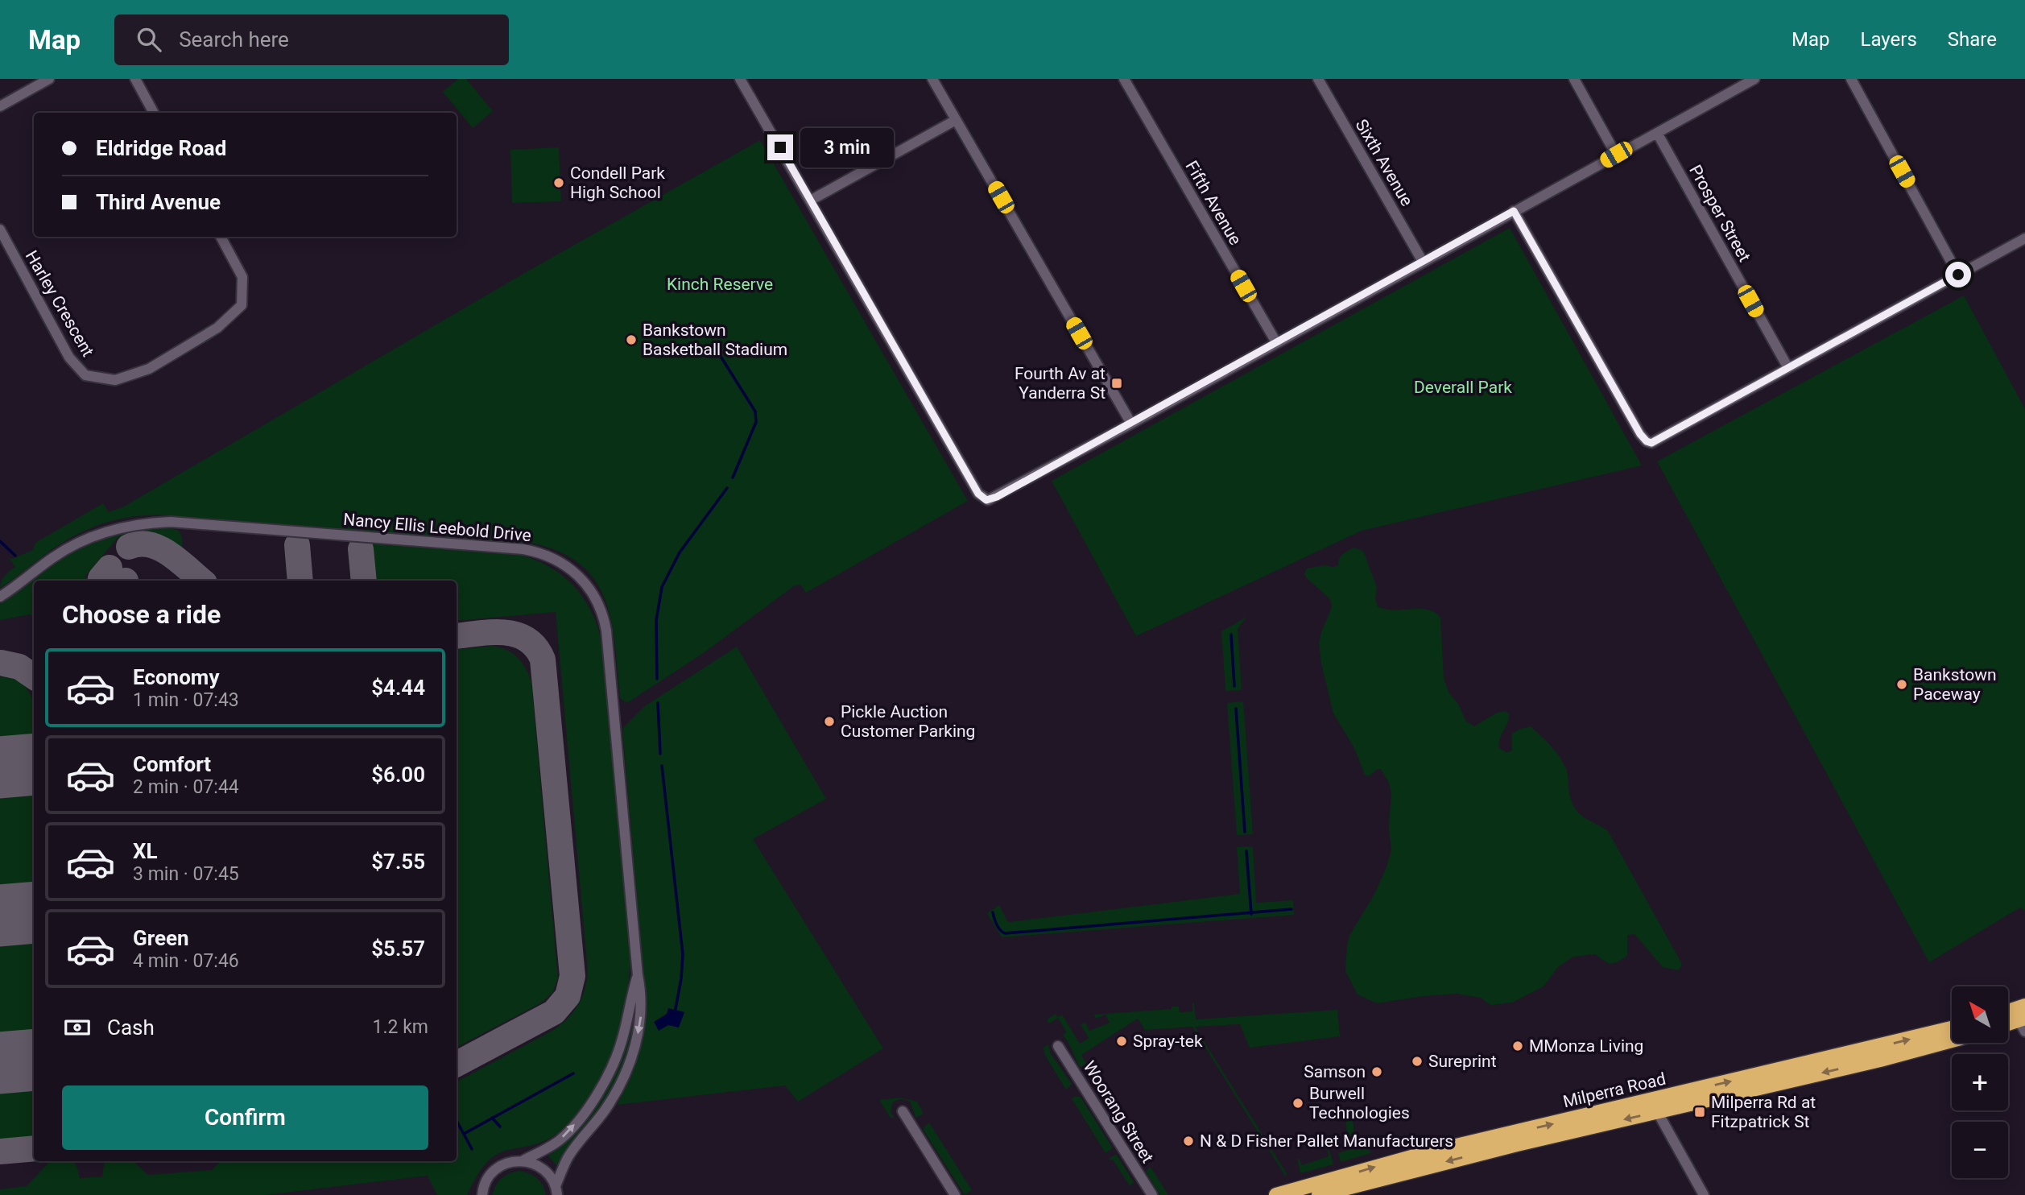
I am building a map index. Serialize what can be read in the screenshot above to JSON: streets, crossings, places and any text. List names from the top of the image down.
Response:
{
  "streets": {
    "highway": ["Milperra Road"],
    "street": [
      "Sixth Avenue",
      "Fifth Avenue",
      "Prosper Street",
      "Harley Crescent",
      "Nancy Ellis Leebold Drive",
      "Woorang Street"
    ]
  },
  "parks": ["Kinch Reserve", "Deverall Park"],
  "places": {
    "other": [
      "Condell Park High School",
      "Bankstown Basketball Stadium",
      "Bankstown Paceway",
      "Pickle Auction Customer Parking",
      "Spray-tek",
      "MMonza Living",
      "Sureprint",
      "Samson",
      "Burwell Technologies",
      "N & D Fisher Pallet Manufacturers"
    ],
    "transit": ["Fourth Av at Yanderra St", "Milperra Rd at Fitzpatrick St"]
  },
  "north": "top left",
  "page": {
    "header": "Map",
    "search": "Search here",
    "nav": ["Map", "Layers", "Share"],
    "banner": ["Eldridge Road", "Third Avenue"],
    "bubble": "3 min",
    "heading": "Choose a ride",
    "list": [
      {
        "name": "Economy",
        "note": "1 min · 07:43",
        "value": "$4.44"
      },
      {
        "name": "Comfort",
        "note": "2 min · 07:44",
        "value": "$6.00"
      },
      {
        "name": "XL",
        "note": "3 min · 07:45",
        "value": "$7.55"
      },
      {
        "name": "Green",
        "note": "4 min · 07:46",
        "value": "$5.57"
      }
    ],
    "map_buttons": ["+", "−"],
    "pay": ["Cash", "1.2 km"],
    "buttons": "Confirm"
  }
}
